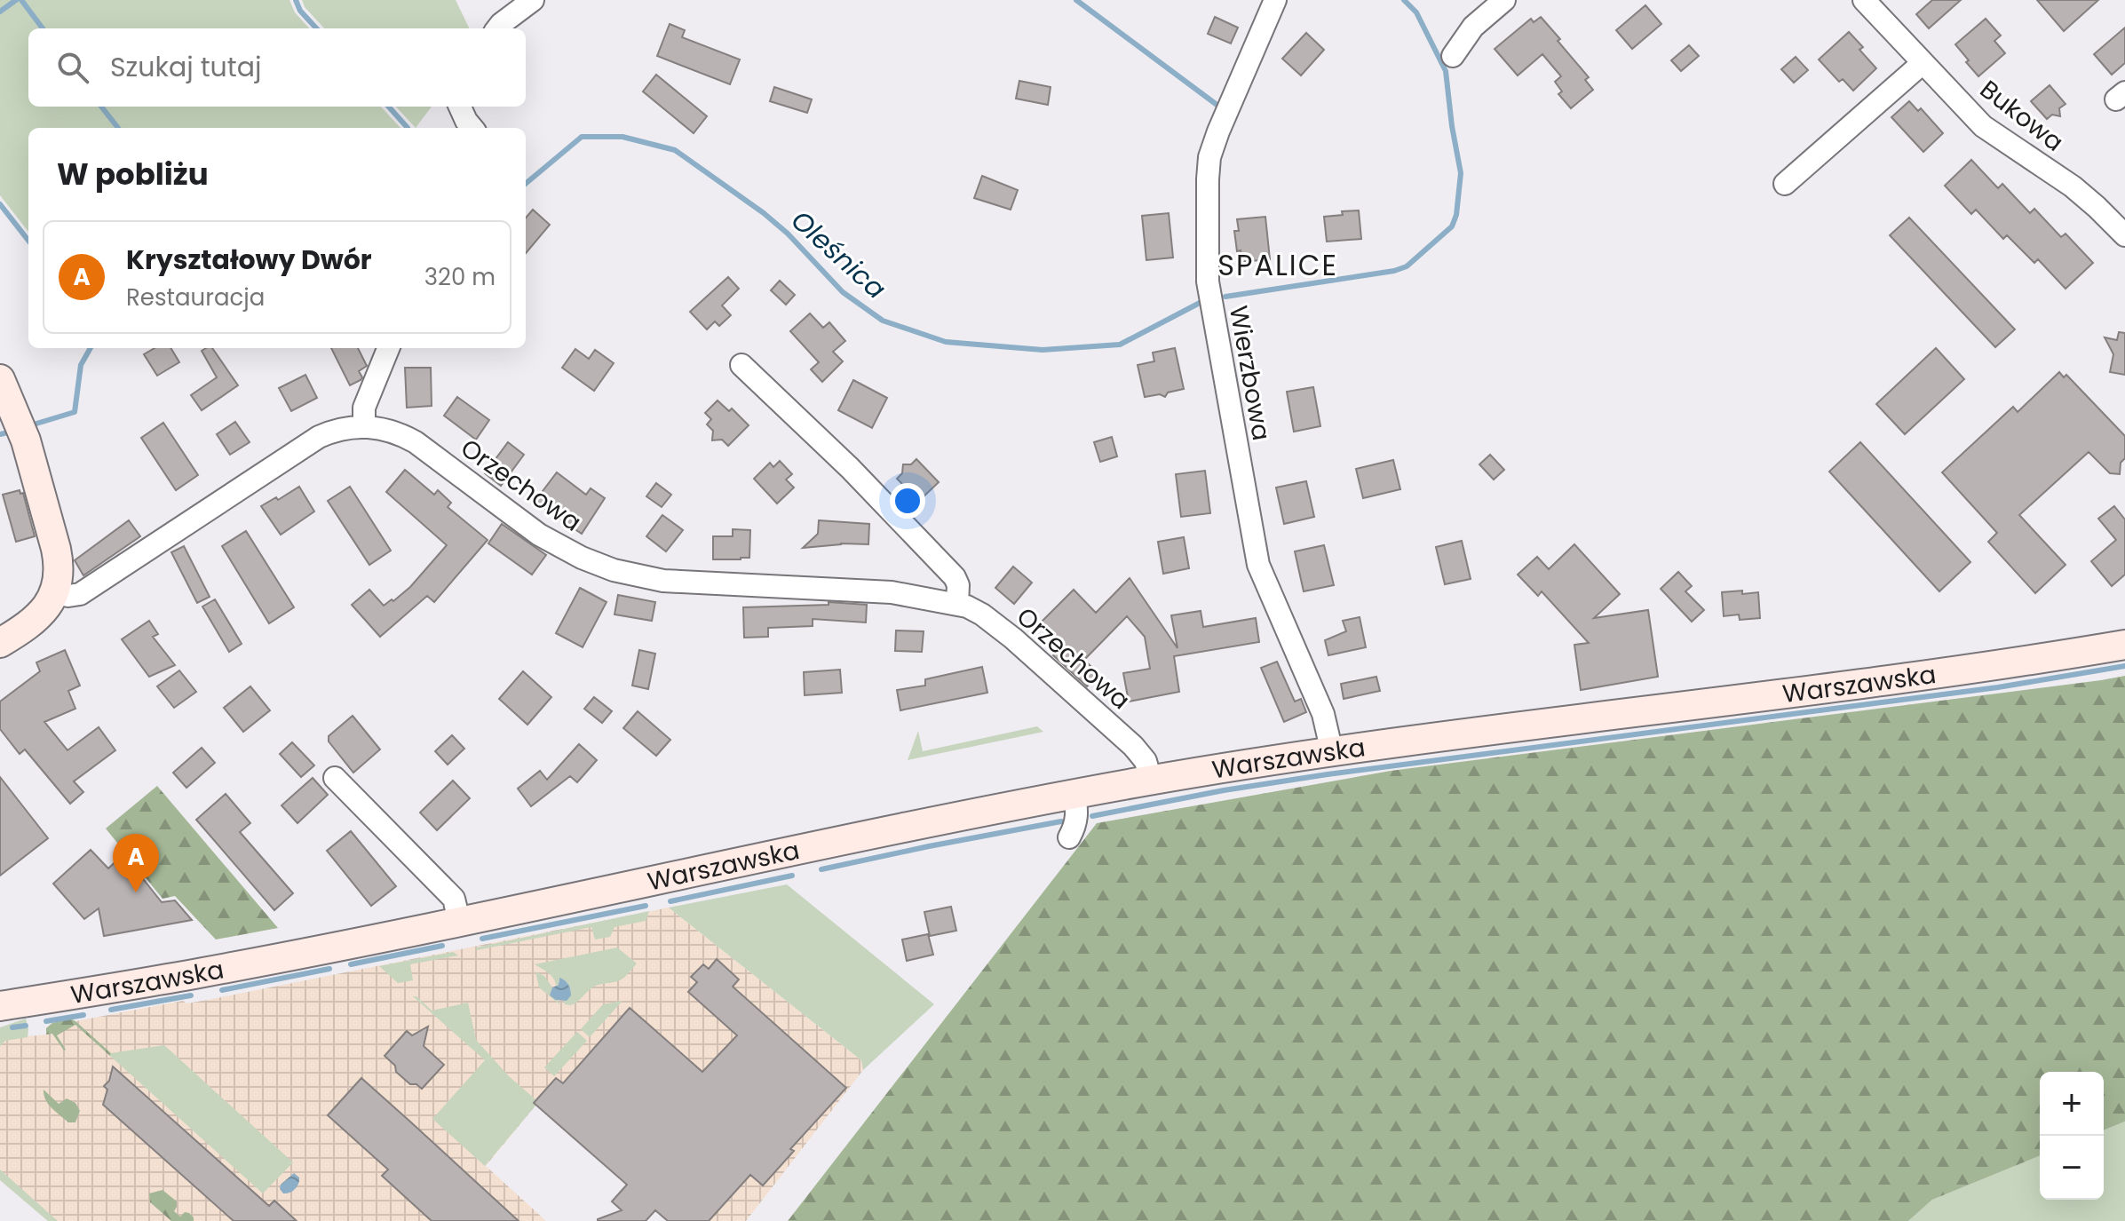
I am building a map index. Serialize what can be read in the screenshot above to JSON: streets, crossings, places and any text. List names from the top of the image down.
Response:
{
  "streets": {
    "main road": ["Warszawska"],
    "street": ["Bukowa", "Wierzbowa", "Orzechowa"]
  },
  "crossings": [
    ["Wierzbowa", "Warszawska"],
    ["Orzechowa", "Warszawska"]
  ],
  "districts": ["SPALICE"],
  "water": ["Oleśnica"],
  "page": {
    "search": "Szukaj tutaj",
    "heading": "W pobliżu",
    "list": [
      {
        "mark": "A",
        "name": "Kryształowy Dwór",
        "note": "Restauracja",
        "value": "320 m"
      }
    ],
    "pins": "A",
    "map_buttons": ["+", "−"]
  }
}
